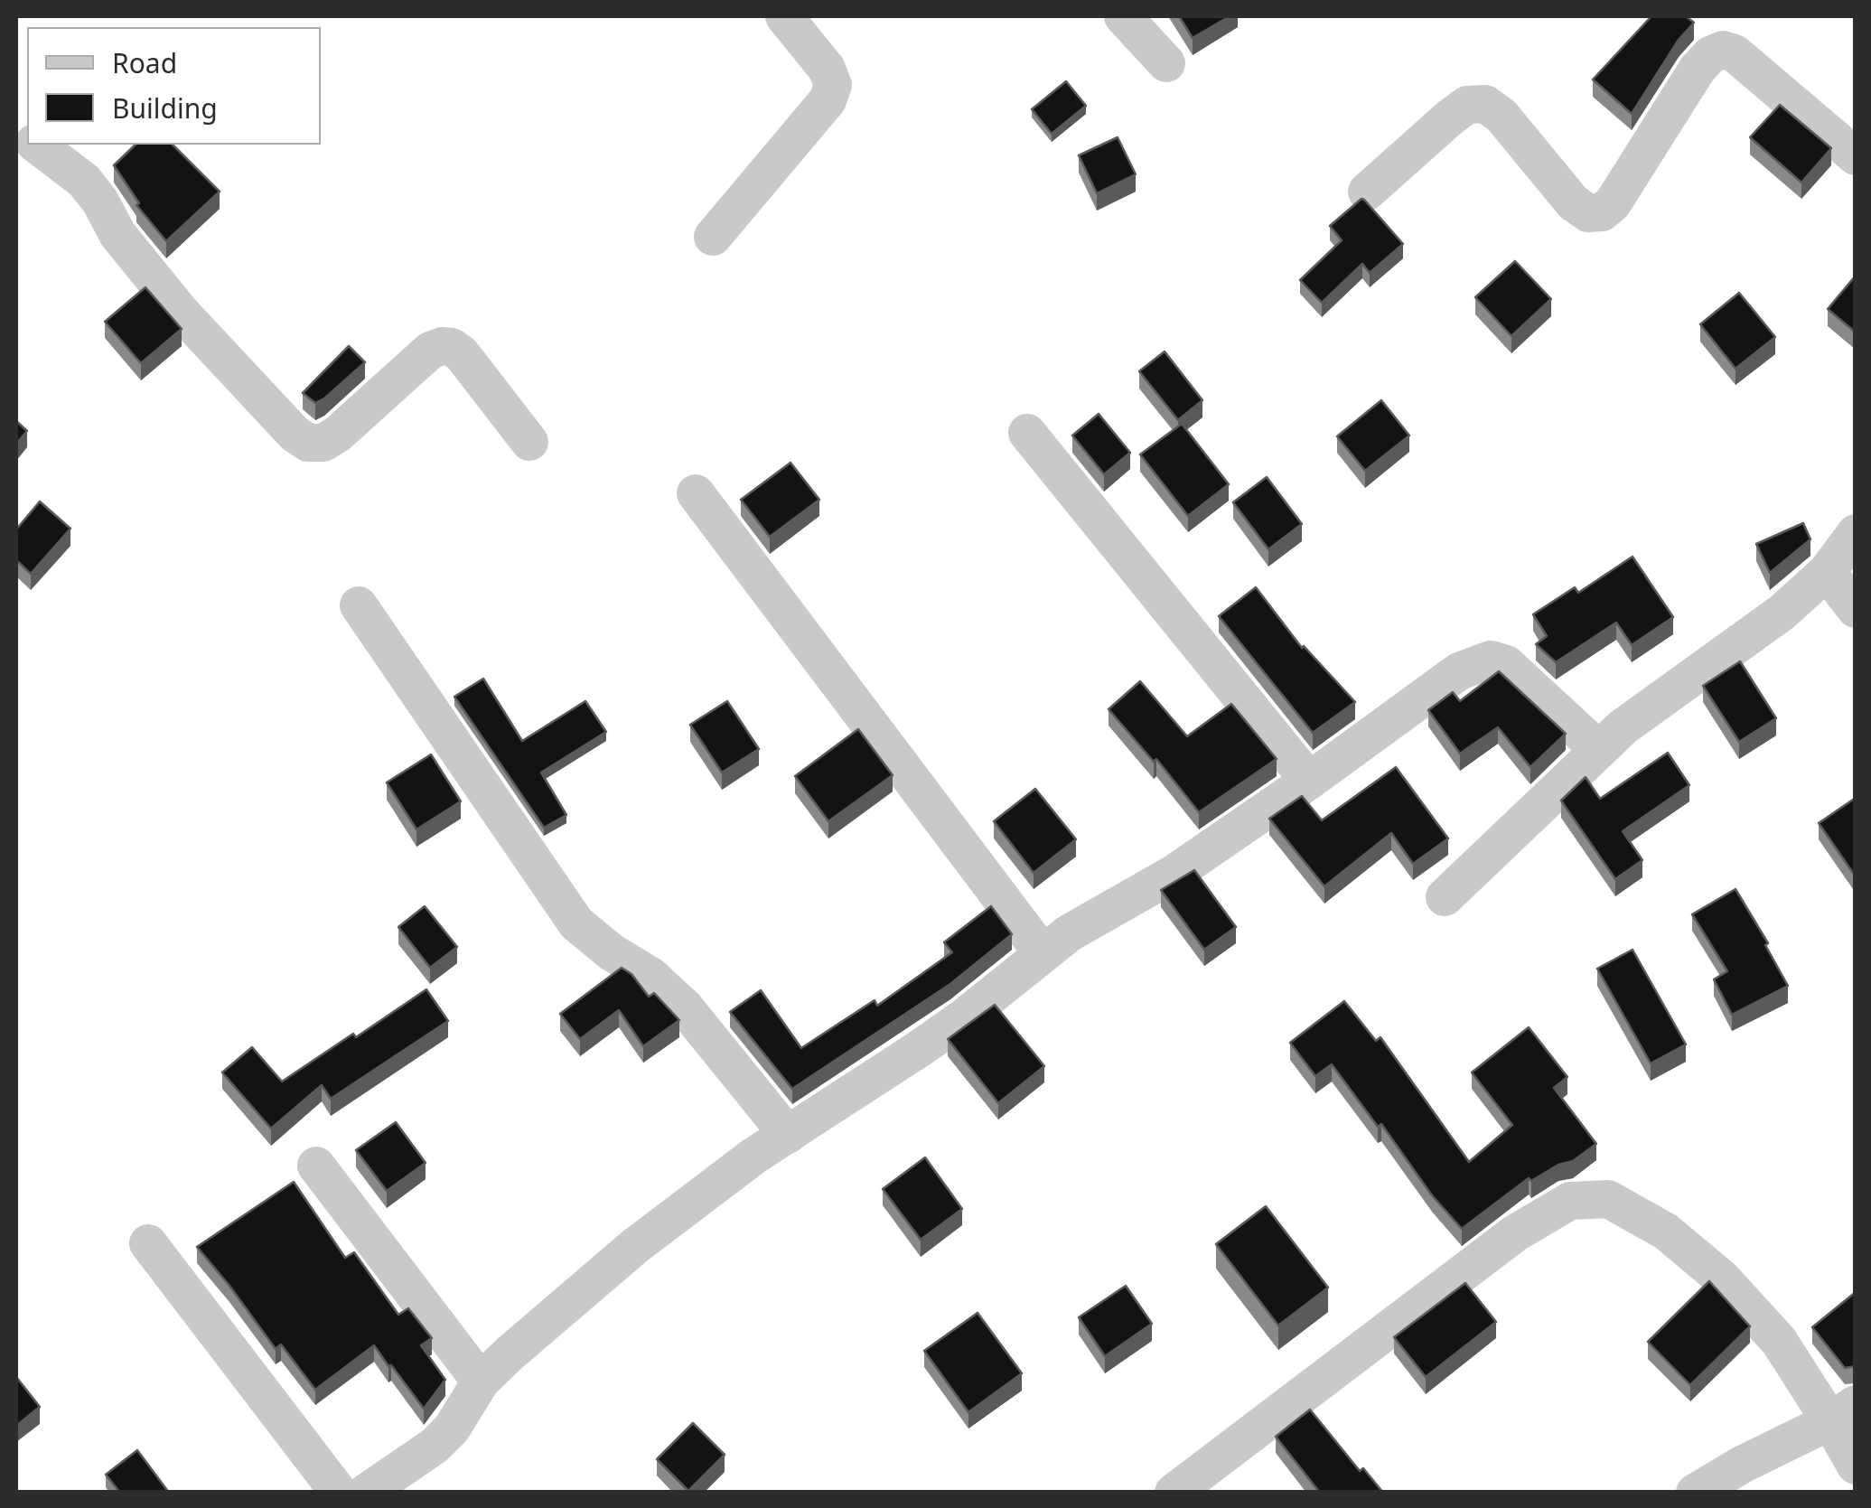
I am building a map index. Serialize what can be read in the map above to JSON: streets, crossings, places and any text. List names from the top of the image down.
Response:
{
  "legend": ["Road", "Building"]
}
